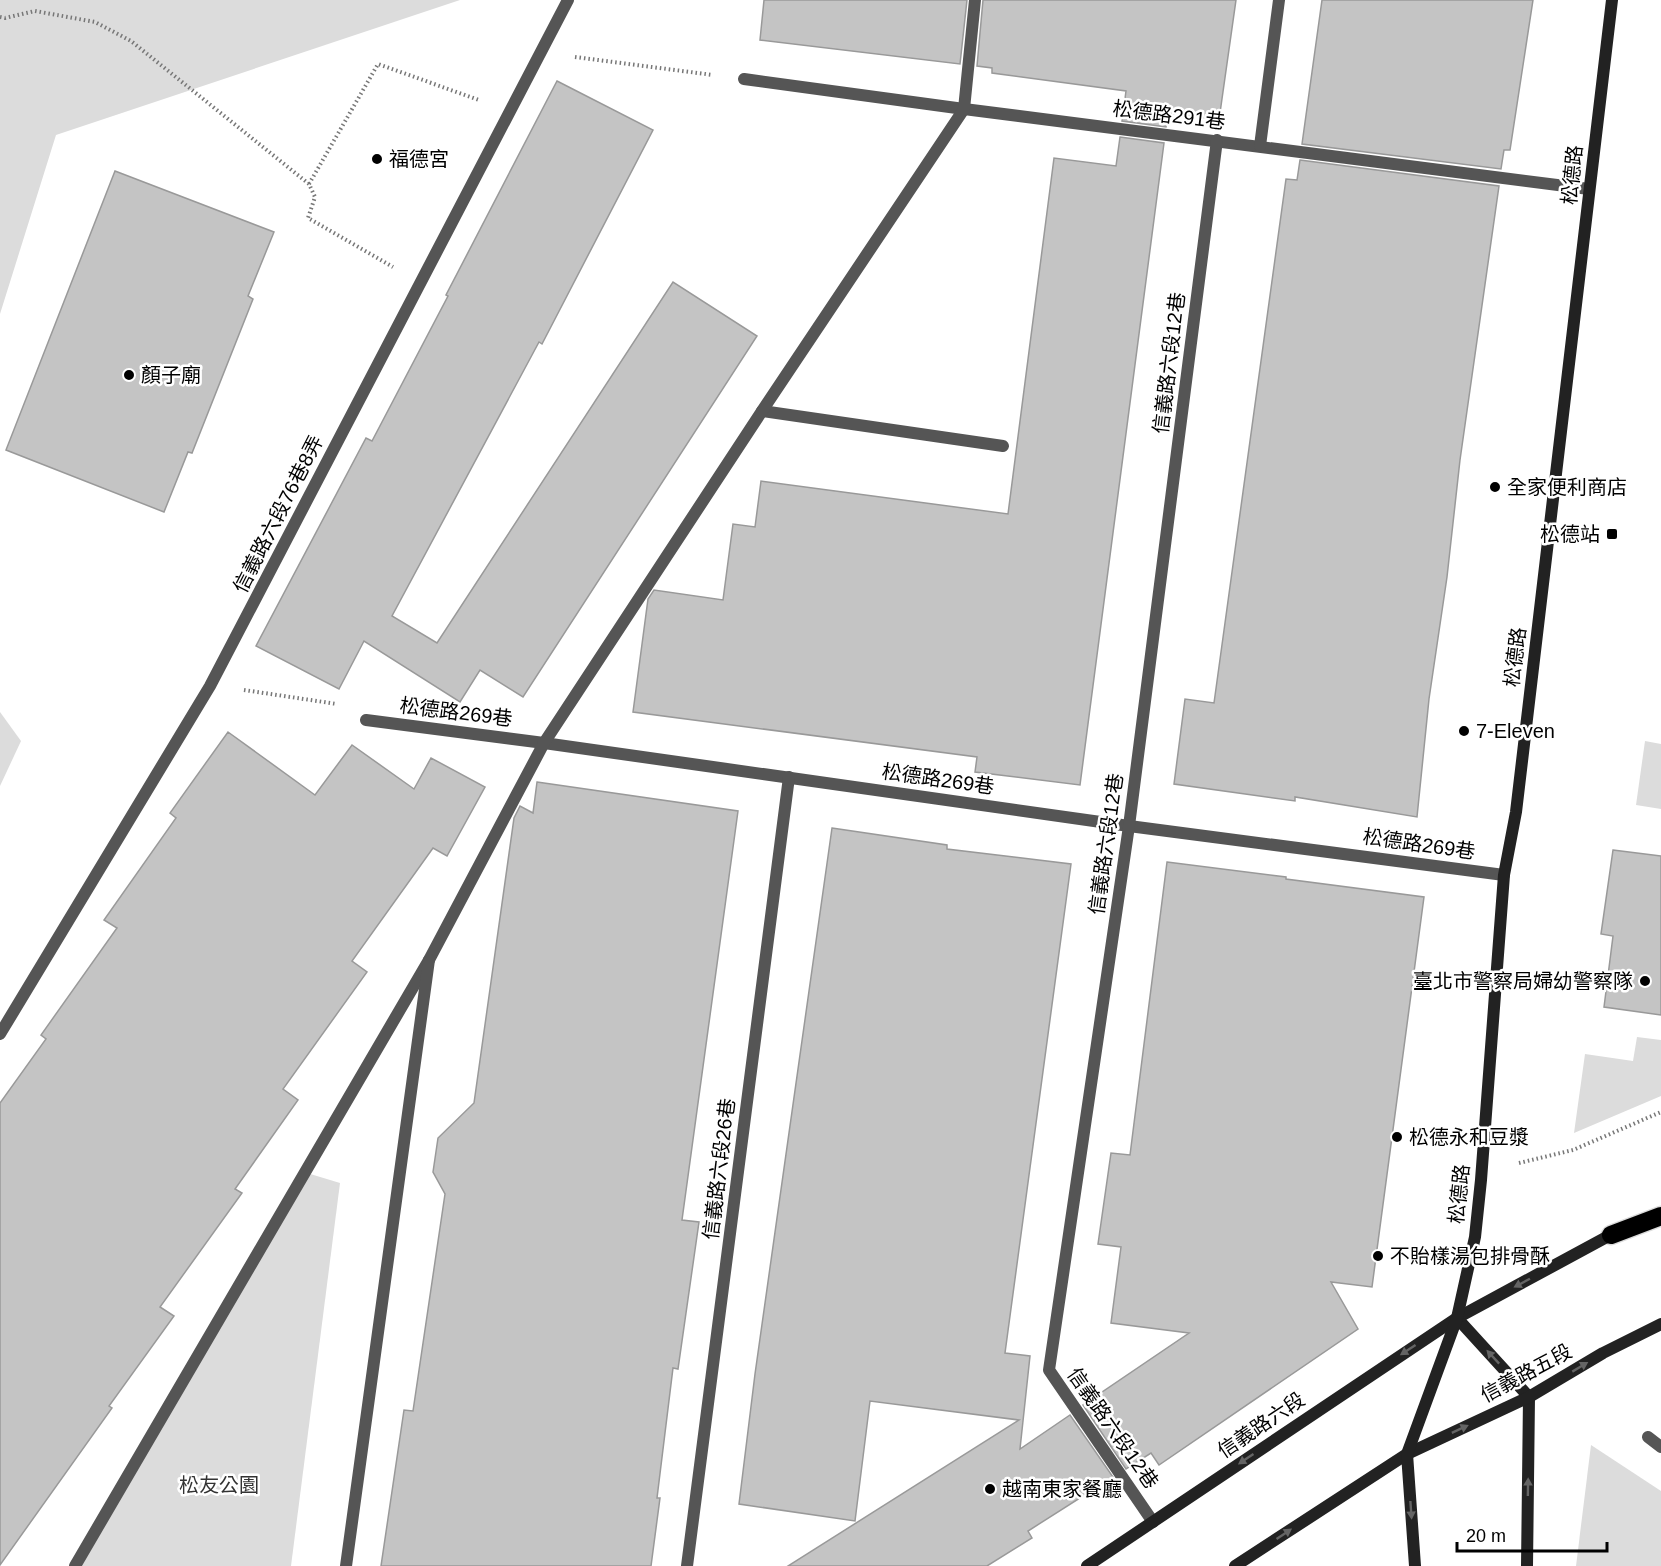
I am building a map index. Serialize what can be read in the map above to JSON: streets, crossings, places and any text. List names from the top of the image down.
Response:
{
  "streets": {
    "street": [
      "松德路291巷",
      "松德路",
      "信義路六段12巷",
      "信義路六段76巷8弄",
      "松德路269巷",
      "信義路六段26巷",
      "信義路五段",
      "信義路六段"
    ]
  },
  "crossings": [
    ["松德路291巷", "松德路"],
    ["松德路291巷", "信義路六段12巷"],
    ["松德路", "松德路269巷"],
    ["松德路", "信義路五段"],
    ["松德路", "信義路六段"],
    ["信義路六段12巷", "松德路269巷"],
    ["信義路六段12巷", "信義路六段"],
    ["松德路269巷", "信義路六段26巷"]
  ],
  "parks": ["松友公園"],
  "places": {
    "other": [
      "福德宮",
      "顏子廟",
      "全家便利商店",
      "7-Eleven",
      "臺北市警察局婦幼警察隊",
      "松德永和豆漿",
      "不貽樣湯包排骨酥",
      "越南東家餐廳"
    ],
    "transit": ["松德站"]
  },
  "scale_bar": "20 m"
}
